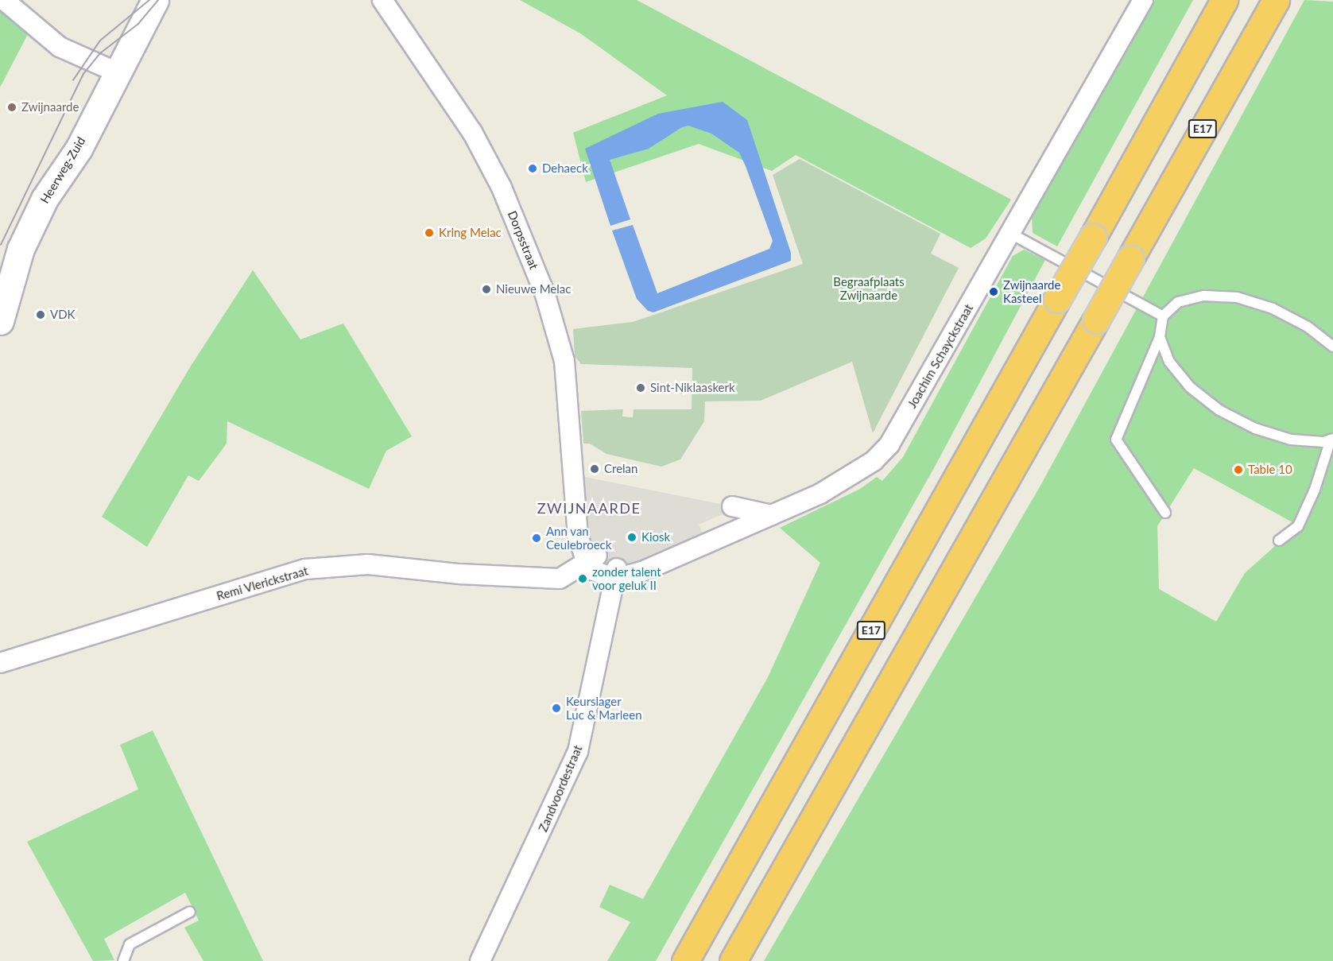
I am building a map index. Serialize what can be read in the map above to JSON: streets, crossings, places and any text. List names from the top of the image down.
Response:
{
  "streets": {
    "highway": ["E17"],
    "street": [
      "Heerweg-Zuid",
      "Dorpsstraat",
      "Joachim Schayckstraat",
      "Remi Vlerickstraat",
      "Zandvoordestraat"
    ]
  },
  "crossings": [
    ["Dorpsstraat", "Remi Vlerickstraat"],
    ["Joachim Schayckstraat", "Zandvoordestraat"]
  ],
  "districts": ["ZWIJNAARDE"],
  "parks": ["Begraafplaats Zwijnaarde"],
  "places": [
    "Zwijnaarde",
    "Dehaeck",
    "Kring Melac",
    "Nieuwe Melac",
    "Zwijnaarde Kasteel",
    "VDK",
    "Sint-Niklaaskerk",
    "Crelan",
    "Table 10",
    "Kiosk",
    "Ann van Ceulebroeck",
    "zonder talent voor geluk II",
    "Keurslager Luc & Marleen"
  ]
}
